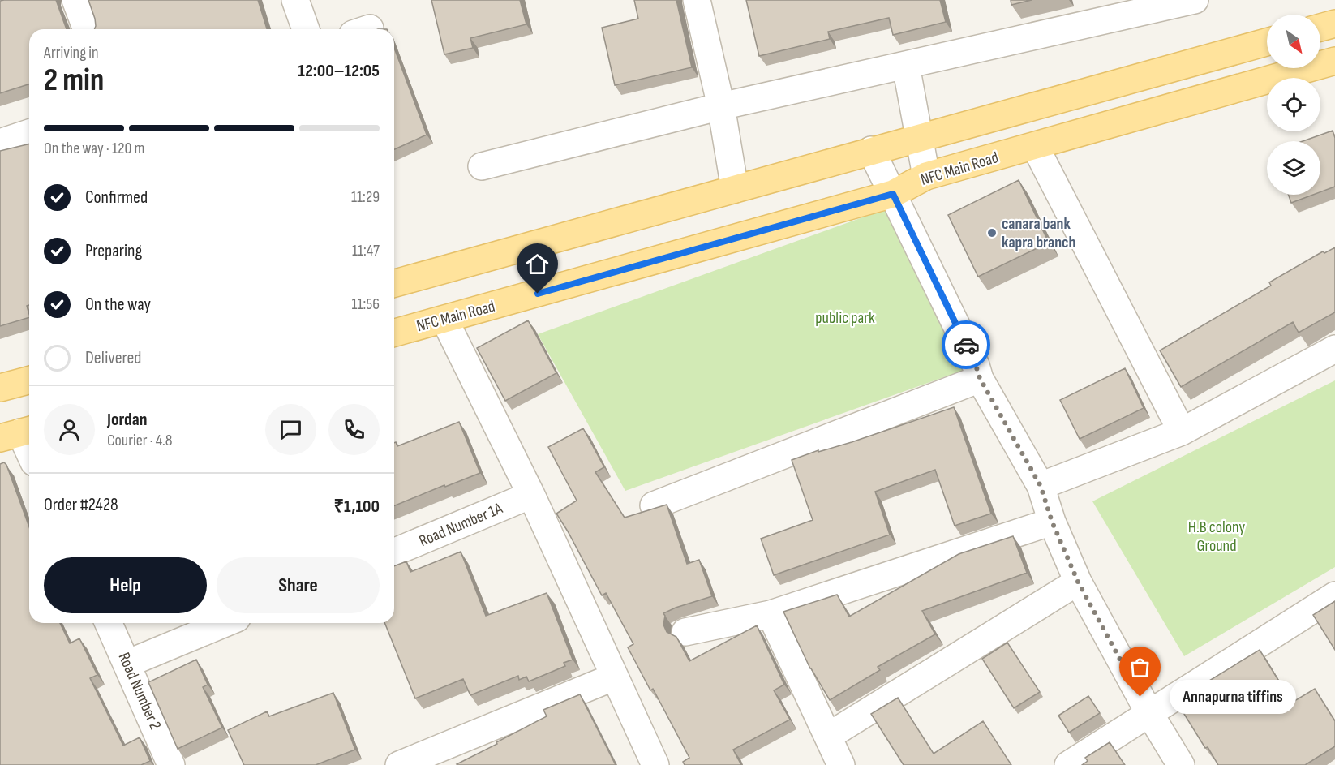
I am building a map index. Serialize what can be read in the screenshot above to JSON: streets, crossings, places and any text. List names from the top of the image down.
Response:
{
  "streets": {
    "main road": ["NFC Main Road"],
    "street": ["Road Number 1A", "Road Number 2"]
  },
  "parks": ["public park", "H.B colony Ground"],
  "places": ["canara bank kapra branch", "Annapurna tiffins"],
  "north": "bottom right",
  "page": {
    "heading": ["2 min", "Arriving in", "12:00–12:05"],
    "panel": [
      "Jordan",
      "Courier · 4.8",
      "Order #2428",
      "₹1,100"
    ],
    "bar": "On the way · 120 m",
    "list": [
      ["Confirmed", "11:29"],
      ["Preparing", "11:47"],
      ["On the way", "11:56"],
      "Delivered"
    ],
    "buttons": ["Help", "Share"],
    "bubble": "Annapurna tiffins"
  }
}
